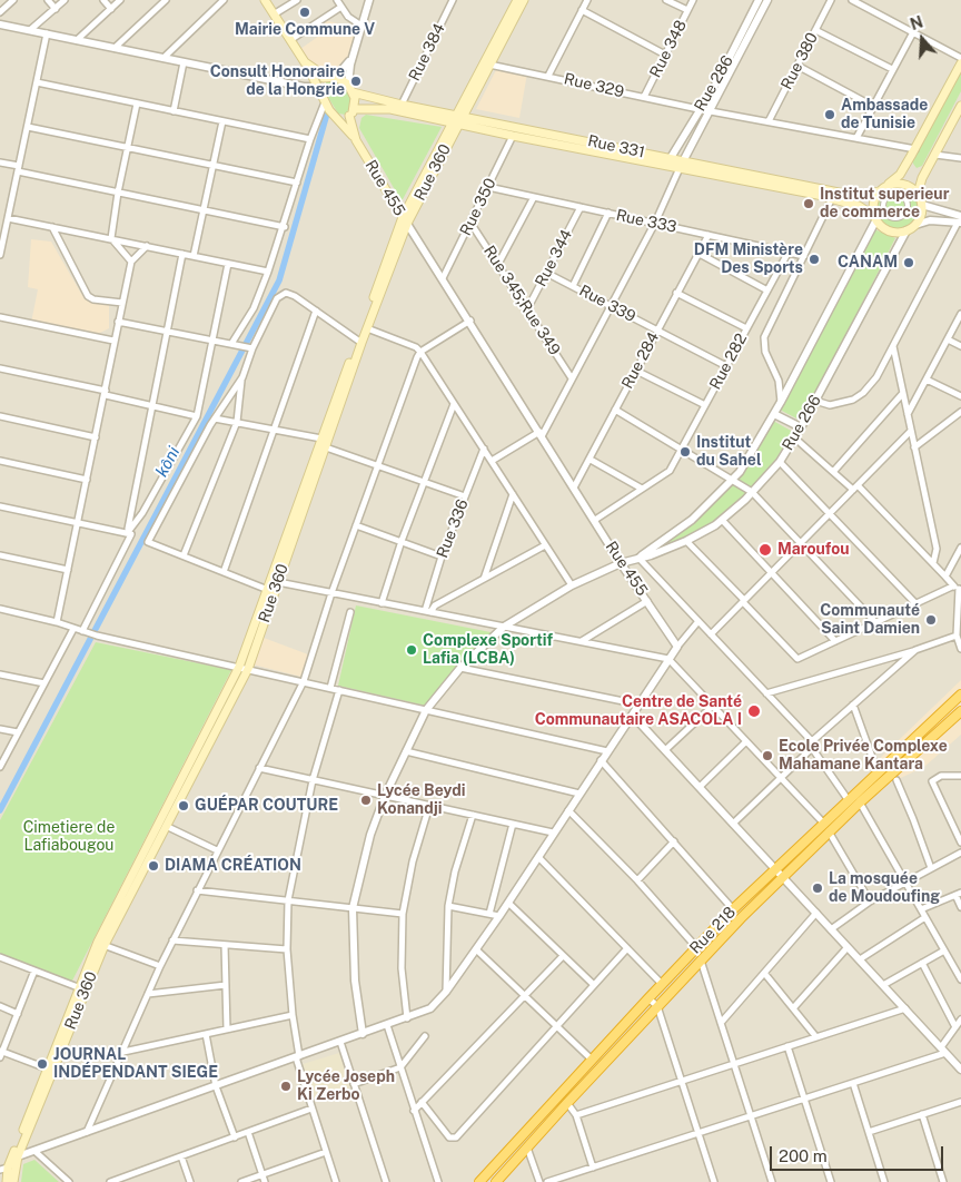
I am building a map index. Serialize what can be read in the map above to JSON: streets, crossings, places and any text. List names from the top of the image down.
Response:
{
  "streets": {
    "highway": ["Rue 218"],
    "main road": ["Rue 331", "Rue 360", "Rue 455"],
    "street": [
      "Rue 348",
      "Rue 384",
      "Rue 380",
      "Rue 286",
      "Rue 329",
      "Rue 350",
      "Rue 333",
      "Rue 344",
      "Rue 345;Rue 349",
      "Rue 339",
      "Rue 284",
      "Rue 282",
      "Rue 266",
      "Rue 336"
    ]
  },
  "crossings": [
    ["Rue 348", "Rue 329"],
    ["Rue 384", "Rue 331"],
    ["Rue 380", "Rue 329"],
    ["Rue 286", "Rue 329"],
    ["Rue 286", "Rue 331"],
    ["Rue 329", "Rue 360"],
    ["Rue 331", "Rue 360"],
    ["Rue 331", "Rue 455"],
    ["Rue 331", "Rue 350"],
    ["Rue 331", "Rue 266"],
    ["Rue 360", "Rue 455"],
    ["Rue 455", "Rue 350"],
    ["Rue 455", "Rue 284"],
    ["Rue 455", "Rue 266"],
    ["Rue 350", "Rue 333"],
    ["Rue 350", "Rue 345;Rue 349"],
    ["Rue 333", "Rue 344"],
    ["Rue 333", "Rue 284"],
    ["Rue 333", "Rue 282"],
    ["Rue 344", "Rue 345;Rue 349"],
    ["Rue 344", "Rue 339"],
    ["Rue 339", "Rue 284"],
    ["Rue 339", "Rue 282"]
  ],
  "water": ["kôni"],
  "parks": ["Cimetiere de Lafiabougou"],
  "places": [
    "Mairie Commune V",
    "Consult Honoraire de la Hongrie",
    "Ambassade de Tunisie",
    "Institut superieur de commerce",
    "DFM Ministère Des Sports",
    "CANAM",
    "Institut du Sahel",
    "Maroufou",
    "Communauté Saint Damien",
    "Complexe Sportif Lafia (LCBA)",
    "Centre de Santé Communautaire ASACOLA I",
    "Ecole Privée Complexe Mahamane Kantara",
    "Lycée Beydi Konandji",
    "GUÉPAR COUTURE",
    "DIAMA CRÉATION",
    "La mosquée de Moudoufing",
    "JOURNAL INDÉPENDANT SIEGE",
    "Lycée Joseph Ki Zerbo"
  ],
  "scale_bar": "200 m",
  "north": "top"
}
